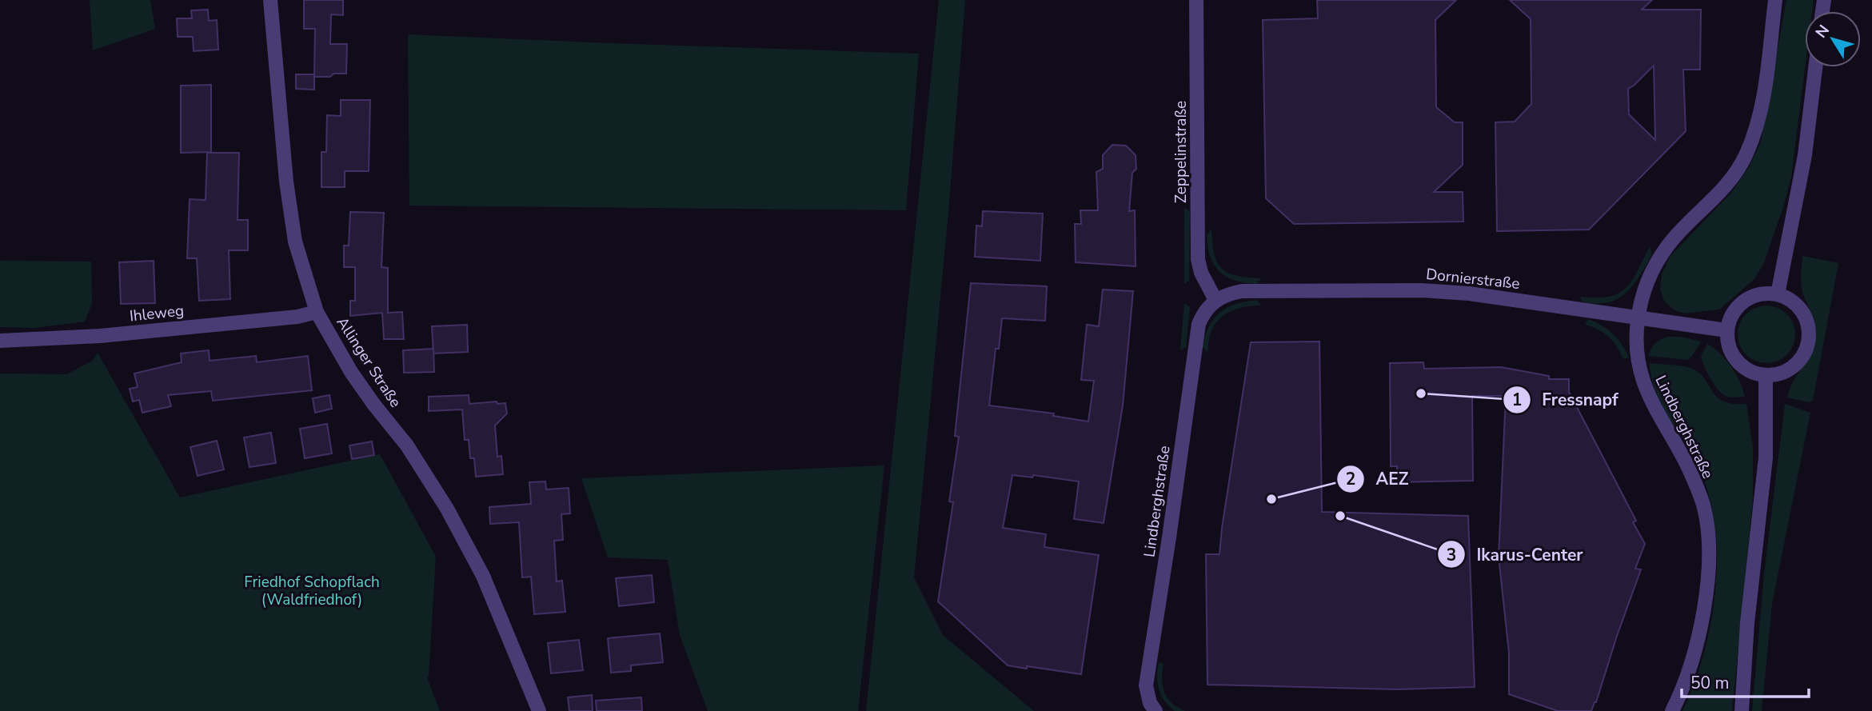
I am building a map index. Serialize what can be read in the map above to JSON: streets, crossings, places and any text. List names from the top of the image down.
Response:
{
  "streets": {
    "street": [
      "Zeppelinstraße",
      "Dornierstraße",
      "Ihleweg",
      "Allinger Straße",
      "Lindberghstraße"
    ]
  },
  "crossings": [
    ["Zeppelinstraße", "Dornierstraße"],
    ["Zeppelinstraße", "Lindberghstraße"],
    ["Dornierstraße", "Lindberghstraße"],
    ["Ihleweg", "Allinger Straße"]
  ],
  "parks": ["Friedhof Schopflach (Waldfriedhof)"],
  "places": ["Fressnapf", "AEZ", "Ikarus-Center"],
  "scale_bar": "50 m",
  "north": "top left"
}
